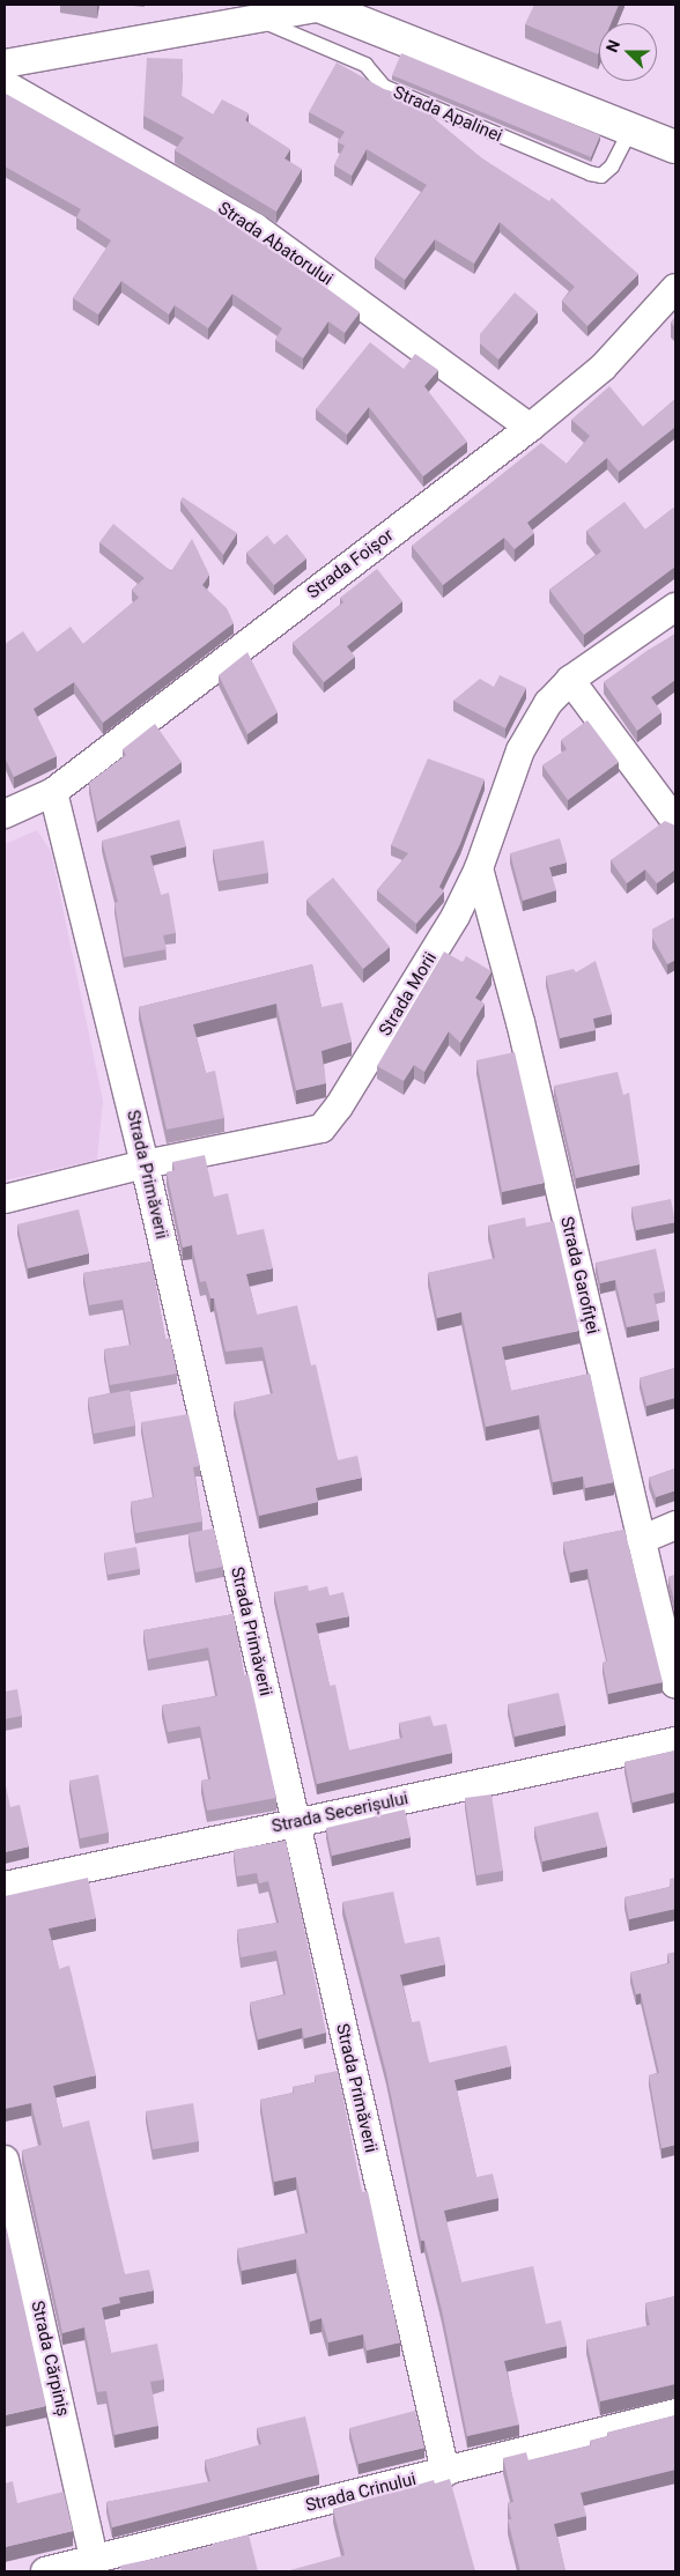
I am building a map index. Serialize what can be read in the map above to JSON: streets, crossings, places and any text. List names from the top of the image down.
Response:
{
  "streets": {
    "street": [
      "Strada Abatorului",
      "Strada Foișor",
      "Strada Morii",
      "Strada Primăverii",
      "Strada Garofiței",
      "Strada Secerișului",
      "Strada Cărpiniș",
      "Strada Crinului"
    ],
    "lane": ["Strada Apalinei"]
  },
  "crossings": [
    ["Strada Abatorului", "Strada Foișor"],
    ["Strada Foișor", "Strada Primăverii"],
    ["Strada Morii", "Strada Primăverii"],
    ["Strada Morii", "Strada Garofiței"],
    ["Strada Primăverii", "Strada Secerișului"],
    ["Strada Primăverii", "Strada Crinului"],
    ["Strada Cărpiniș", "Strada Crinului"]
  ],
  "north": "left"
}
